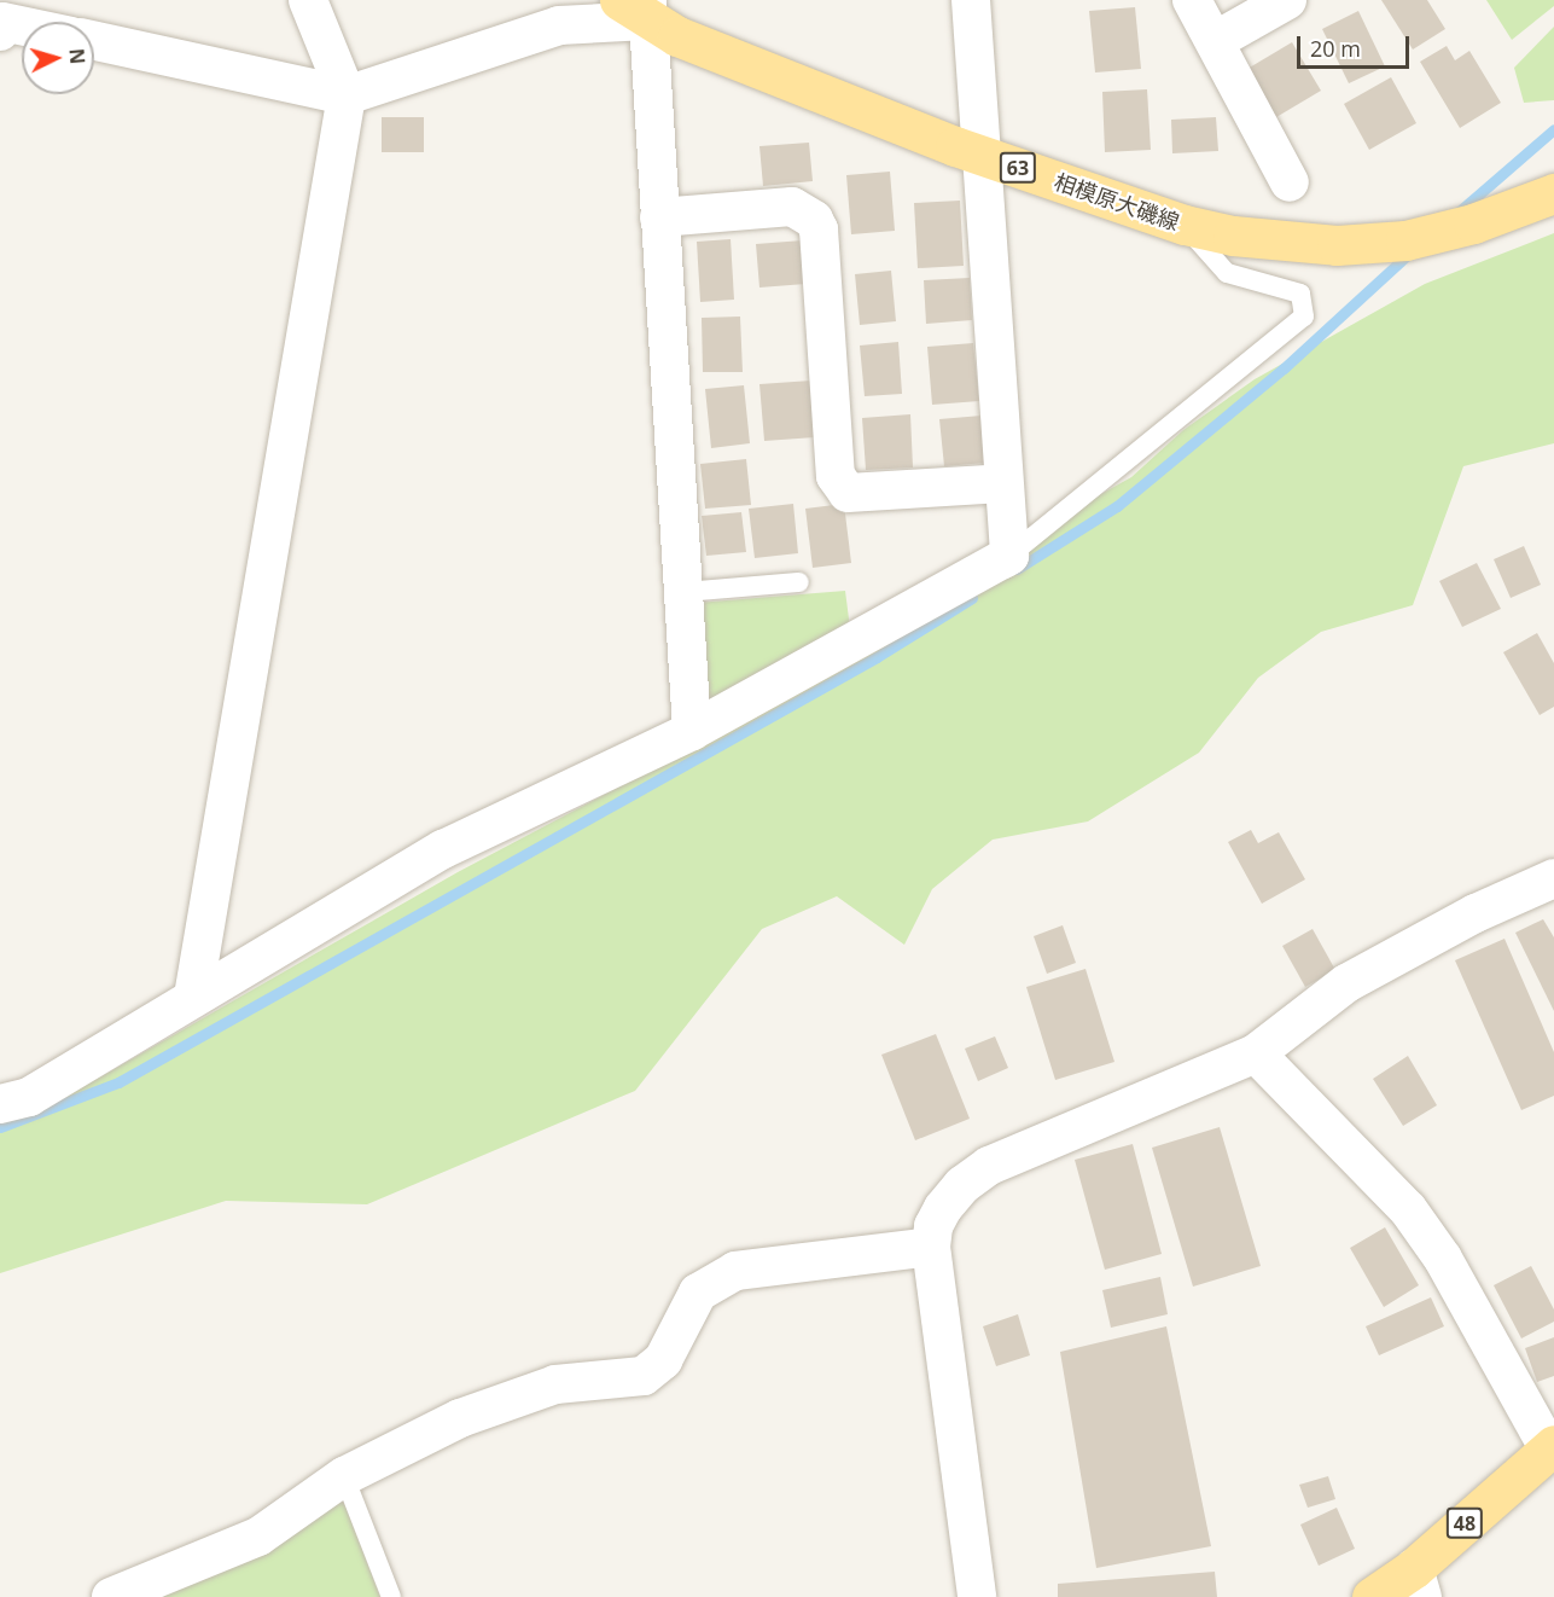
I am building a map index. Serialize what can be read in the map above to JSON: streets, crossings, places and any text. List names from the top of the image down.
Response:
{
  "streets": {
    "main road": ["63", "相模原大磯線", "48"]
  },
  "scale_bar": "20 m",
  "north": "right"
}
